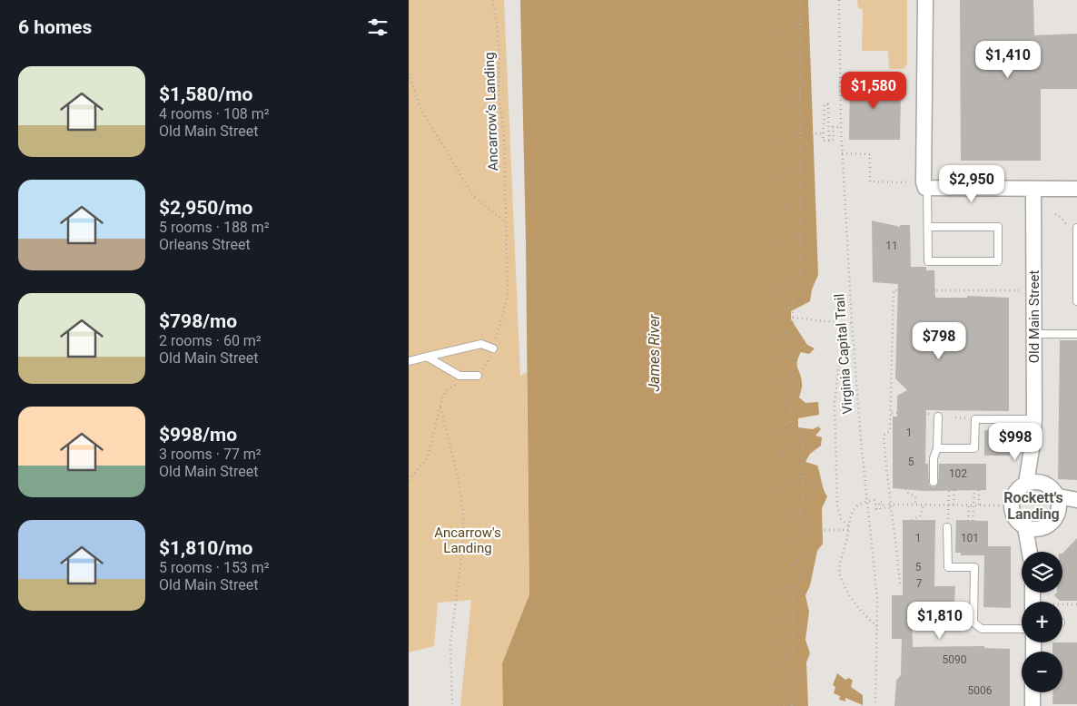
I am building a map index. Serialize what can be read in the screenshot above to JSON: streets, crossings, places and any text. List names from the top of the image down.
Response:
{
  "streets": {
    "street": ["Old Main Street"],
    "path": ["Ancarrow’s Landing", "Virginia Capital Trail"]
  },
  "districts": ["Rockett's Landing"],
  "water": ["James River"],
  "parks": ["Ancarrow's Landing"],
  "house_numbers": [
    "11",
    "1",
    "5",
    "102",
    "1",
    "101",
    "5",
    "7",
    "5090",
    "5006"
  ],
  "page": {
    "heading": "6 homes",
    "price": [
      "$1,410",
      "$1,580",
      "$2,950",
      "$798",
      "$998",
      "$1,810"
    ],
    "list": [
      {
        "name": "$1,580/mo",
        "note": "4 rooms · 108 m² · Old Main Street"
      },
      {
        "name": "$2,950/mo",
        "note": "5 rooms · 188 m² · Orleans Street"
      },
      {
        "name": "$798/mo",
        "note": "2 rooms · 60 m² · Old Main Street"
      },
      {
        "name": "$998/mo",
        "note": "3 rooms · 77 m² · Old Main Street"
      },
      {
        "name": "$1,810/mo",
        "note": "5 rooms · 153 m² · Old Main Street"
      }
    ],
    "map_buttons": ["+", "−"]
  }
}
